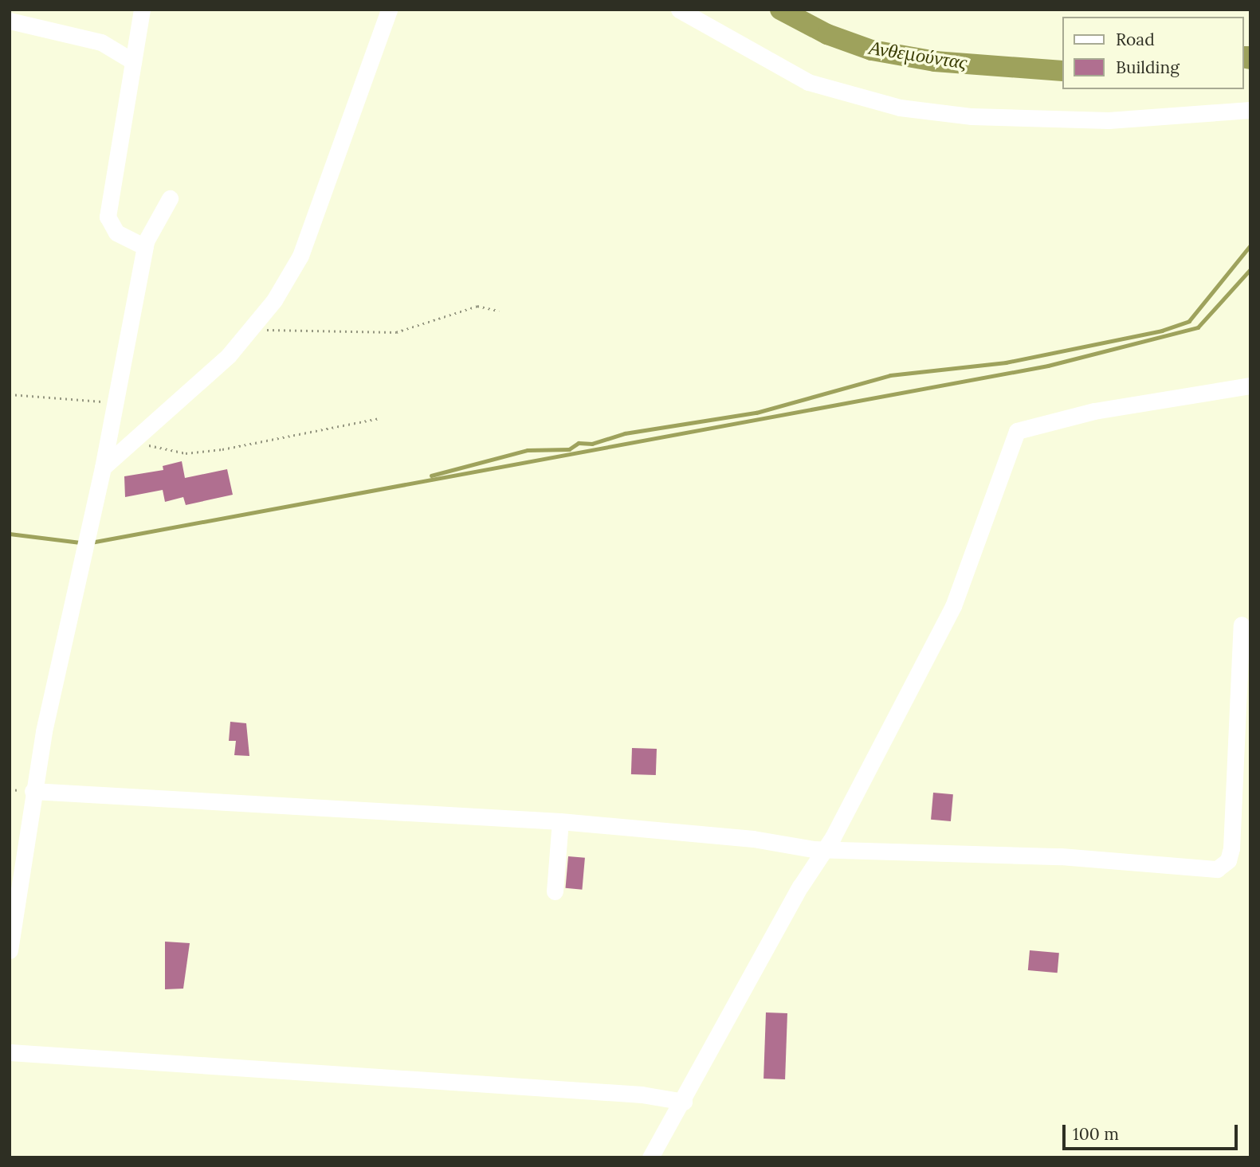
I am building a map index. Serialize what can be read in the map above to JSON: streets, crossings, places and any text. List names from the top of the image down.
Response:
{
  "water": ["Ανθεμούντας"],
  "legend": ["Road", "Building"],
  "scale_bar": "100 m"
}
